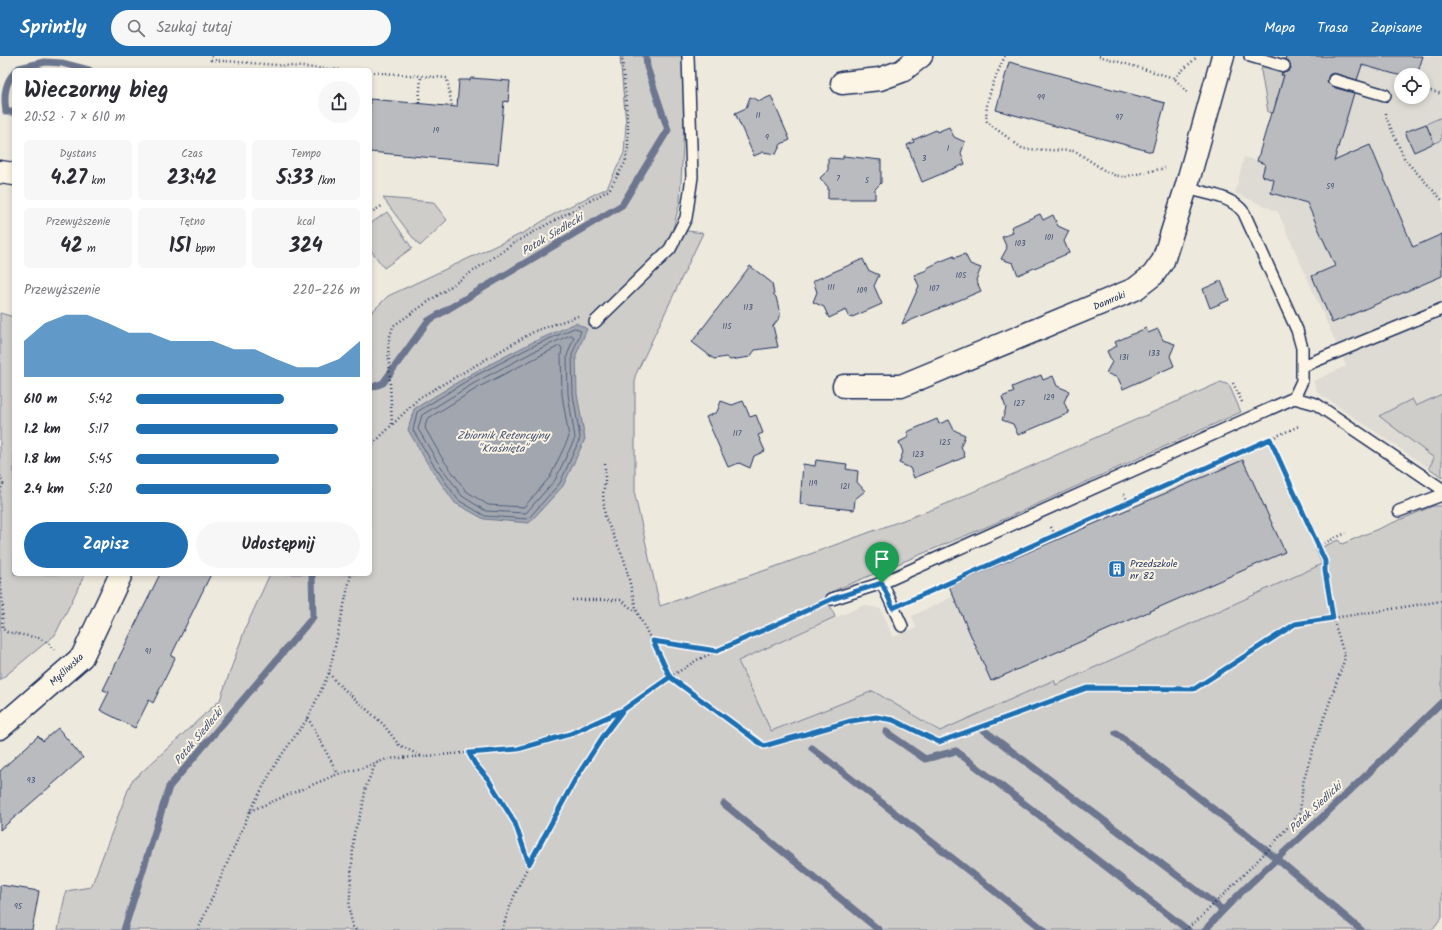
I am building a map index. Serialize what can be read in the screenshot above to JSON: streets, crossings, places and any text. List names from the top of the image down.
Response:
{
  "streets": {
    "street": ["Damroki", "Myśliwska"]
  },
  "water": ["Potok Siedlecki", "Zbiornik Retencyjny \"Kraśnięta\"", "Potok Siedlicki"],
  "places": {
    "building": ["Przedszkole nr 82"]
  },
  "house_numbers": [
    "99",
    "11",
    "97",
    "19",
    "9",
    "1",
    "3",
    "7",
    "5",
    "59",
    "101",
    "103",
    "105",
    "111",
    "107",
    "109",
    "113",
    "115",
    "133",
    "131",
    "129",
    "127",
    "117",
    "125",
    "123",
    "119",
    "121",
    "91",
    "93",
    "95"
  ],
  "page": {
    "header": "Sprintly",
    "search": "Szukaj tutaj",
    "nav": ["Mapa", "Trasa", "Zapisane"],
    "heading": ["Wieczorny bieg", "20:52 · 7 × 610 m"],
    "stats": [
      ["Dystans", "4.27 km"],
      ["Czas", "23:42"],
      ["Tempo", "5:33 /km"],
      ["Przewyższenie", "42 m"],
      ["Tętno", "151 bpm"],
      ["kcal", "324"]
    ],
    "chart": ["Przewyższenie", "220–226 m"],
    "list": [
      {
        "name": "610 m",
        "note": "5:42"
      },
      {
        "name": "1.2 km",
        "note": "5:17"
      },
      {
        "name": "1.8 km",
        "note": "5:45"
      },
      {
        "name": "2.4 km",
        "note": "5:20"
      }
    ],
    "buttons": ["Zapisz", "Udostępnij"]
  }
}
